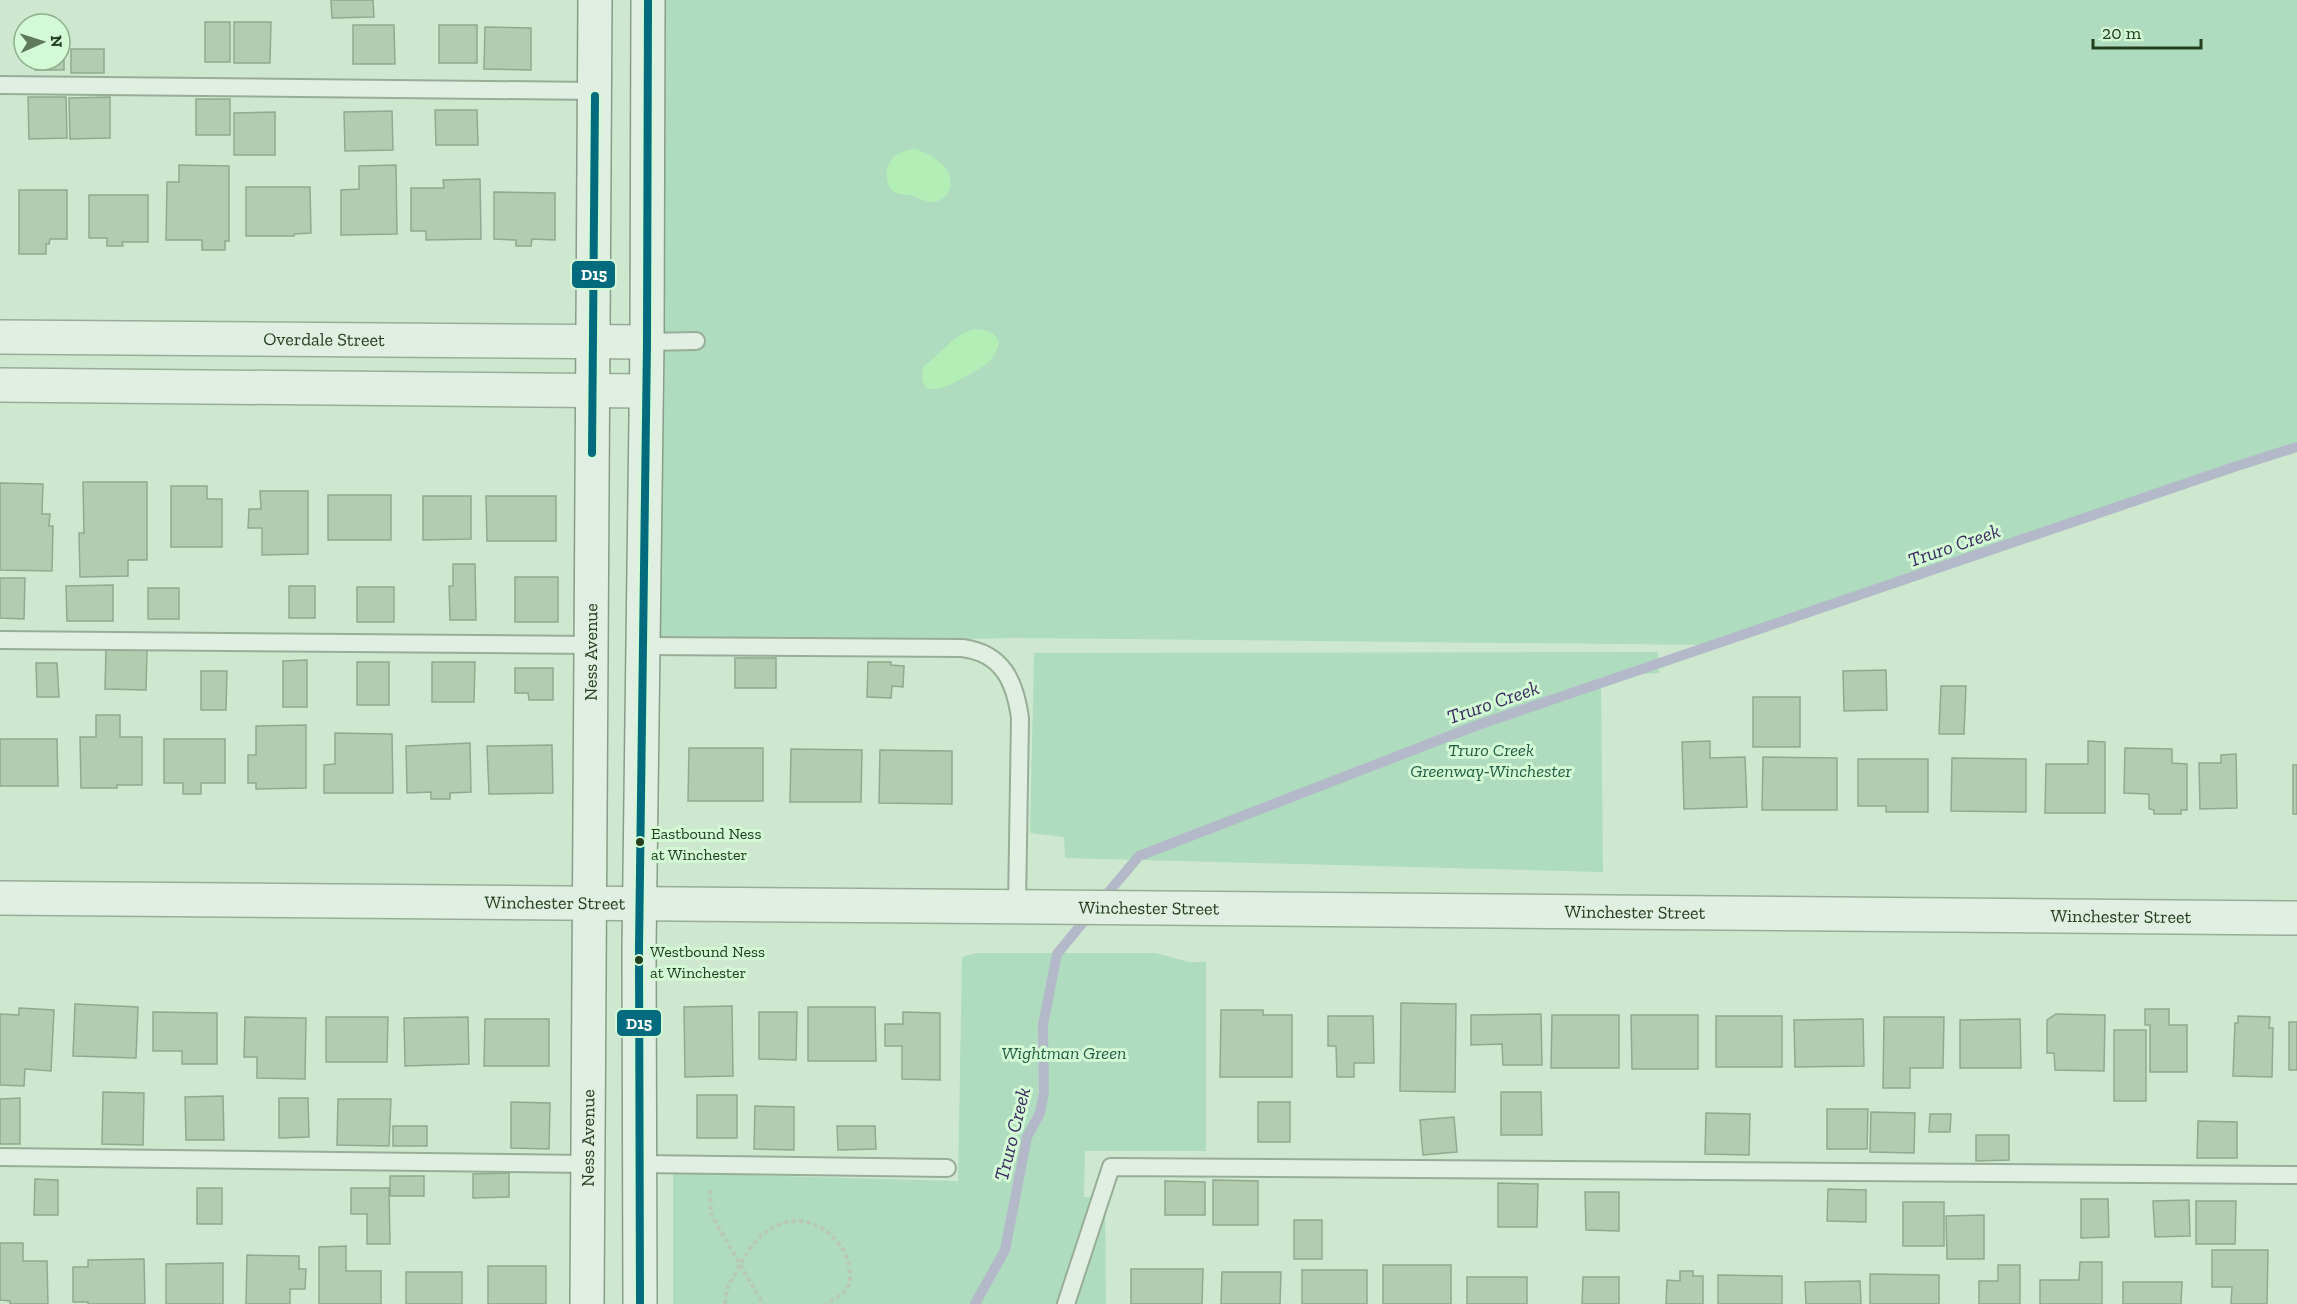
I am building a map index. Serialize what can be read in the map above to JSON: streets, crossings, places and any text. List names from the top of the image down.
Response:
{
  "streets": {
    "street": ["Overdale Street", "Ness Avenue", "Winchester Street"]
  },
  "crossings": [
    ["Overdale Street", "Ness Avenue"],
    ["Ness Avenue", "Winchester Street"]
  ],
  "water": ["Truro Creek"],
  "parks": ["Truro Creek Greenway-Winchester", "Wightman Green"],
  "places": ["Eastbound Ness at Winchester", "Westbound Ness at Winchester"],
  "lines": ["transit line D15"],
  "scale_bar": "20 m",
  "north": "right"
}
